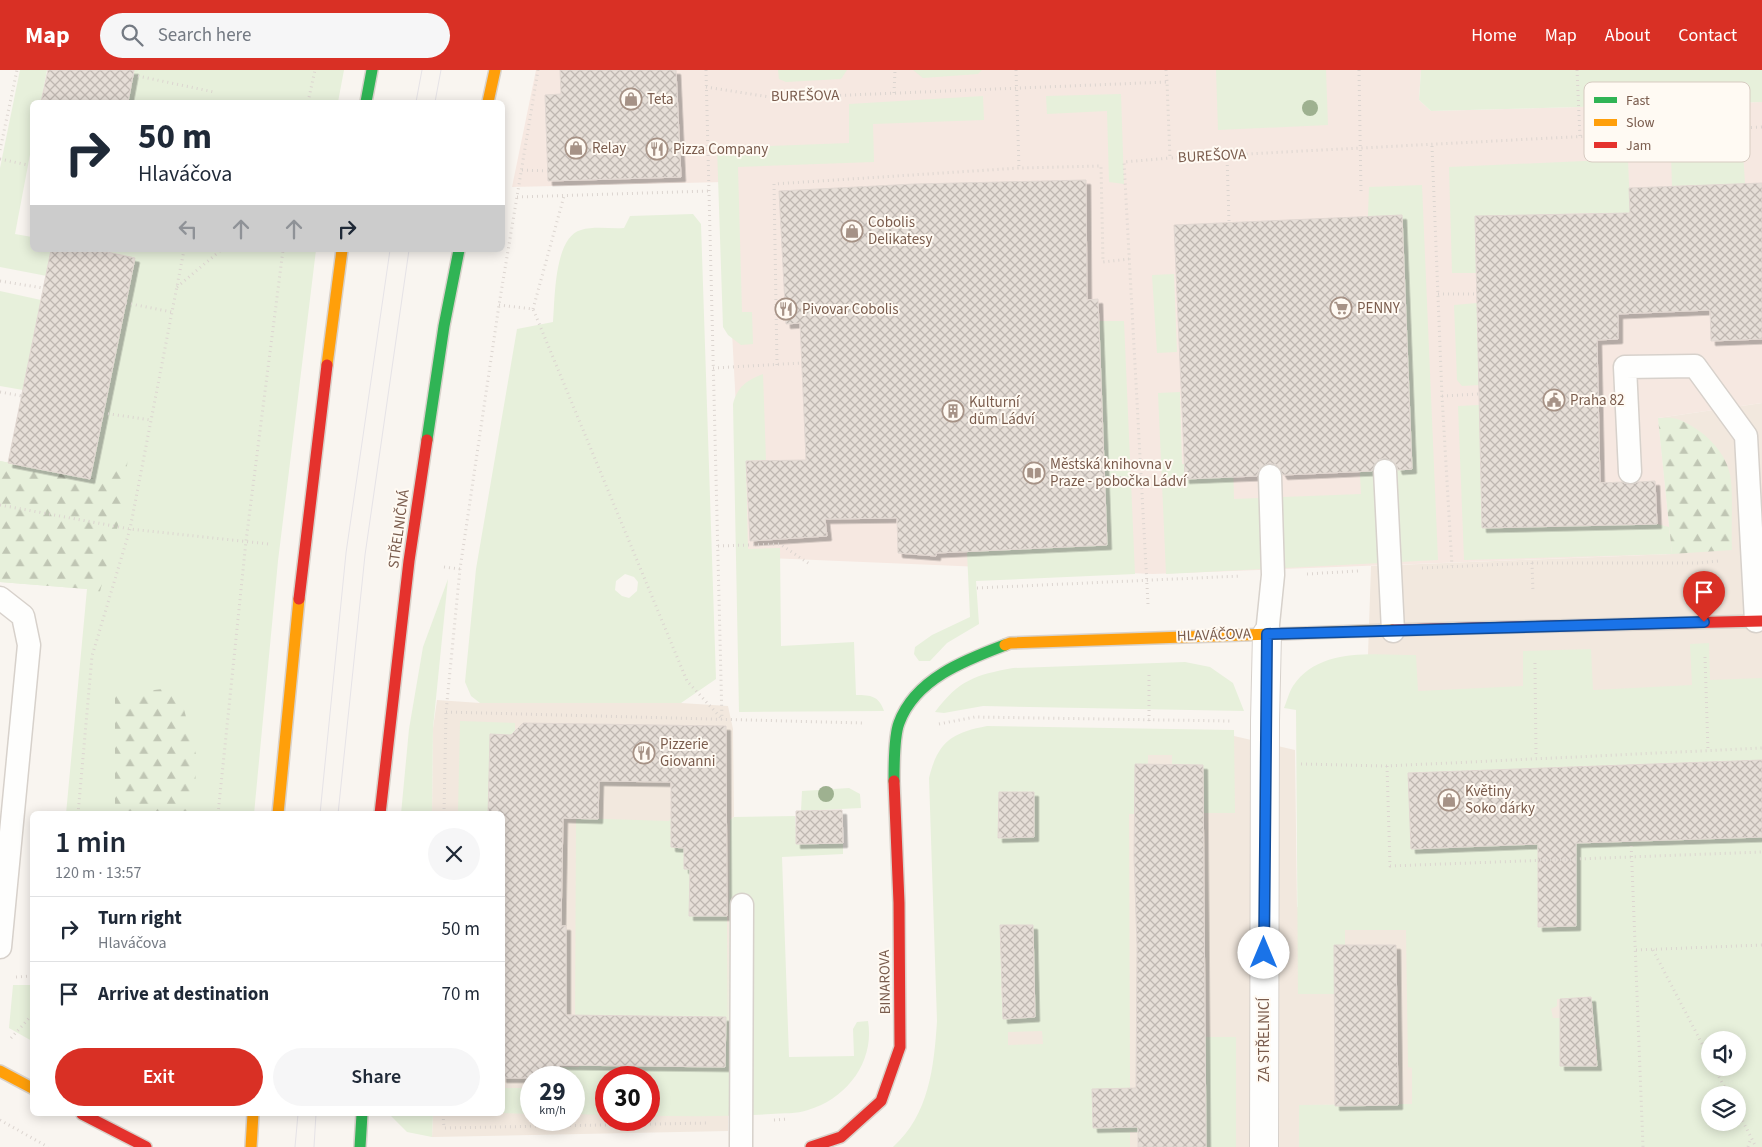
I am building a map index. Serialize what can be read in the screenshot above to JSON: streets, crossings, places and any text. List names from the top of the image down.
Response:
{
  "streets": {
    "street": [
      "STŘELNIČNÁ",
      "HLAVÁČOVA",
      "BINAROVA",
      "ZA STŘELNICÍ"
    ],
    "path": ["BUREŠOVA"]
  },
  "crossings": [
    ["HLAVÁČOVA", "BINAROVA"],
    ["HLAVÁČOVA", "ZA STŘELNICÍ"]
  ],
  "places": {
    "shop": [
      "Teta",
      "Relay",
      "Cobolis Delikatesy",
      "Květiny Soko dárky"
    ],
    "restaurant": ["Pizza Company", "Pivovar Cobolis", "Pizzerie Giovanni"],
    "supermarket": ["PENNY"],
    "public building": ["Praha 82"],
    "building": ["Kulturní dům Ládví"],
    "library": ["Městská knihovna v Praze - pobočka Ládví"]
  },
  "legend": ["Fast", "Slow", "Jam"],
  "page": {
    "header": "Map",
    "search": "Search here",
    "nav": [
      "Home",
      "Map",
      "About",
      "Contact"
    ],
    "turn": ["50 m", "Hlaváčova"],
    "heading": ["1 min", "120 m · 13:57"],
    "list": [
      {
        "name": "Turn right",
        "note": "Hlaváčova",
        "value": "50 m"
      },
      {
        "name": "Arrive at destination",
        "value": "70 m"
      }
    ],
    "buttons": ["Exit", "Share"],
    "speed": "29 km/h",
    "limit": "30"
  }
}
